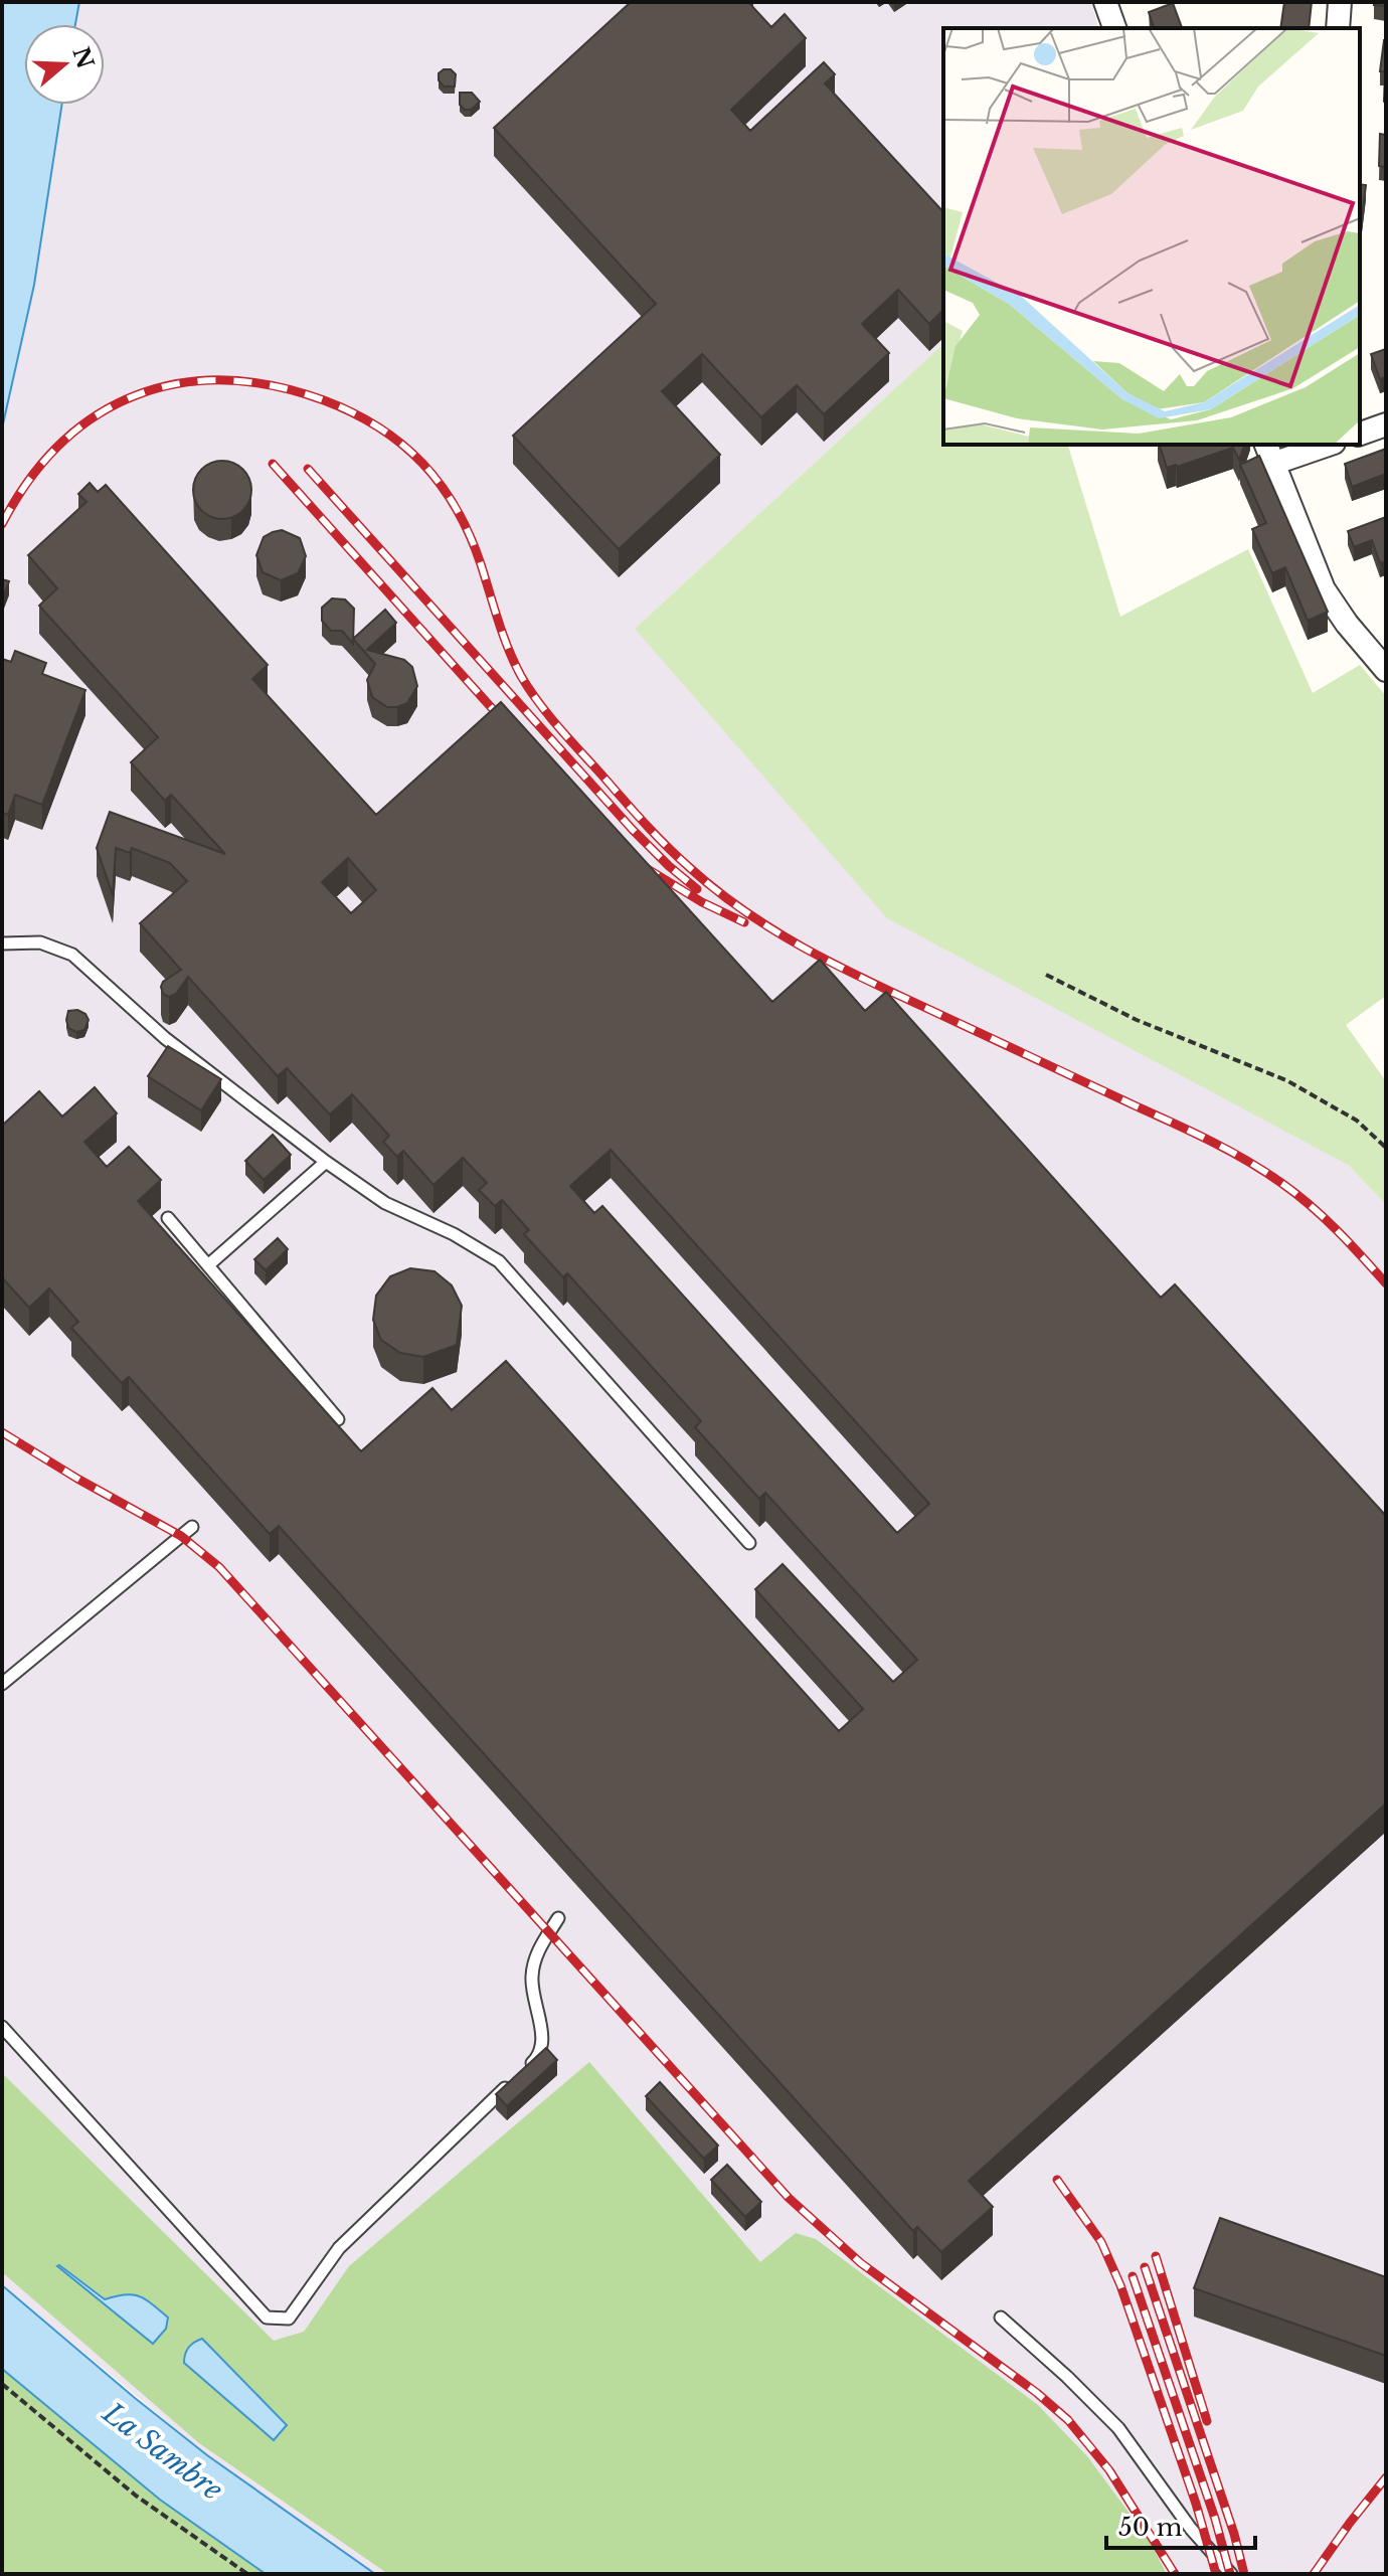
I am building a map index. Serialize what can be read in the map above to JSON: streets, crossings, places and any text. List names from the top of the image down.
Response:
{
  "water": ["La Sambre"],
  "scale_bar": "50 m",
  "north": "right"
}
